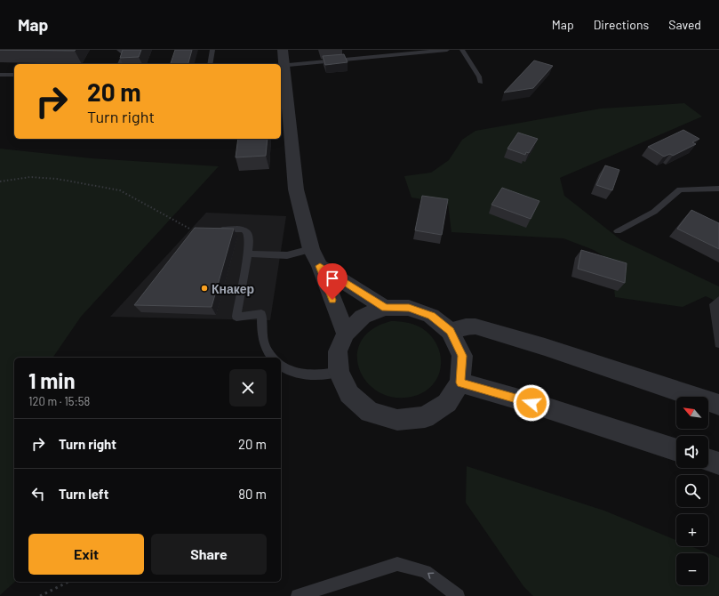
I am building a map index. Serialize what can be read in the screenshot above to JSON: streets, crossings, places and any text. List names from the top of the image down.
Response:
{
  "places": ["Кнакер"],
  "north": "top left",
  "page": {
    "header": "Map",
    "nav": ["Map", "Directions", "Saved"],
    "turn": ["20 m", "Turn right"],
    "heading": ["1 min", "120 m · 15:58"],
    "map_buttons": ["+", "−"],
    "list": [
      {
        "name": "Turn right",
        "value": "20 m"
      },
      {
        "name": "Turn left",
        "value": "80 m"
      }
    ],
    "buttons": ["Exit", "Share"]
  }
}
